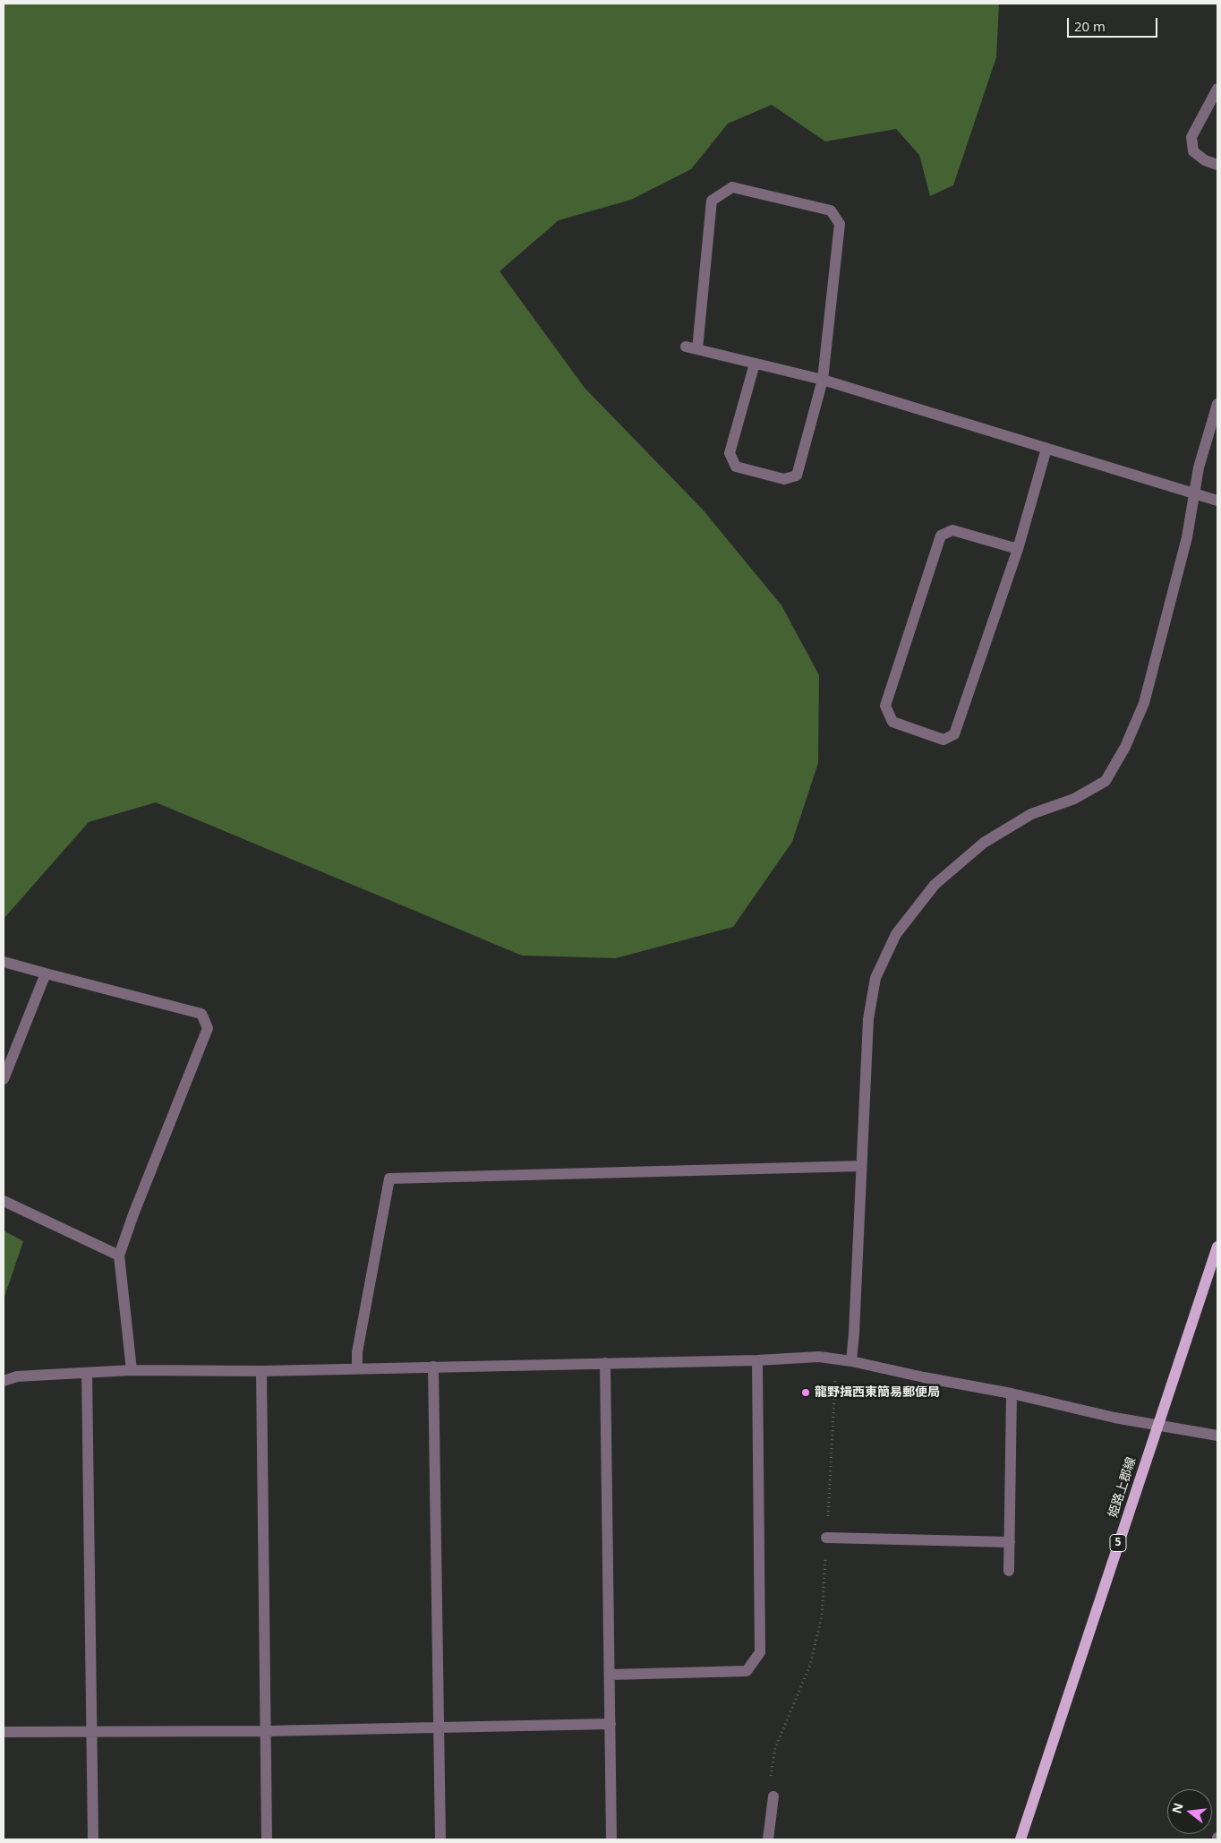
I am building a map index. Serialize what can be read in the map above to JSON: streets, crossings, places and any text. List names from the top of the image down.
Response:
{
  "streets": {
    "main road": ["姫路上郡線", "5"]
  },
  "places": ["龍野揖西東簡易郵便局"],
  "scale_bar": "20 m",
  "north": "left"
}
